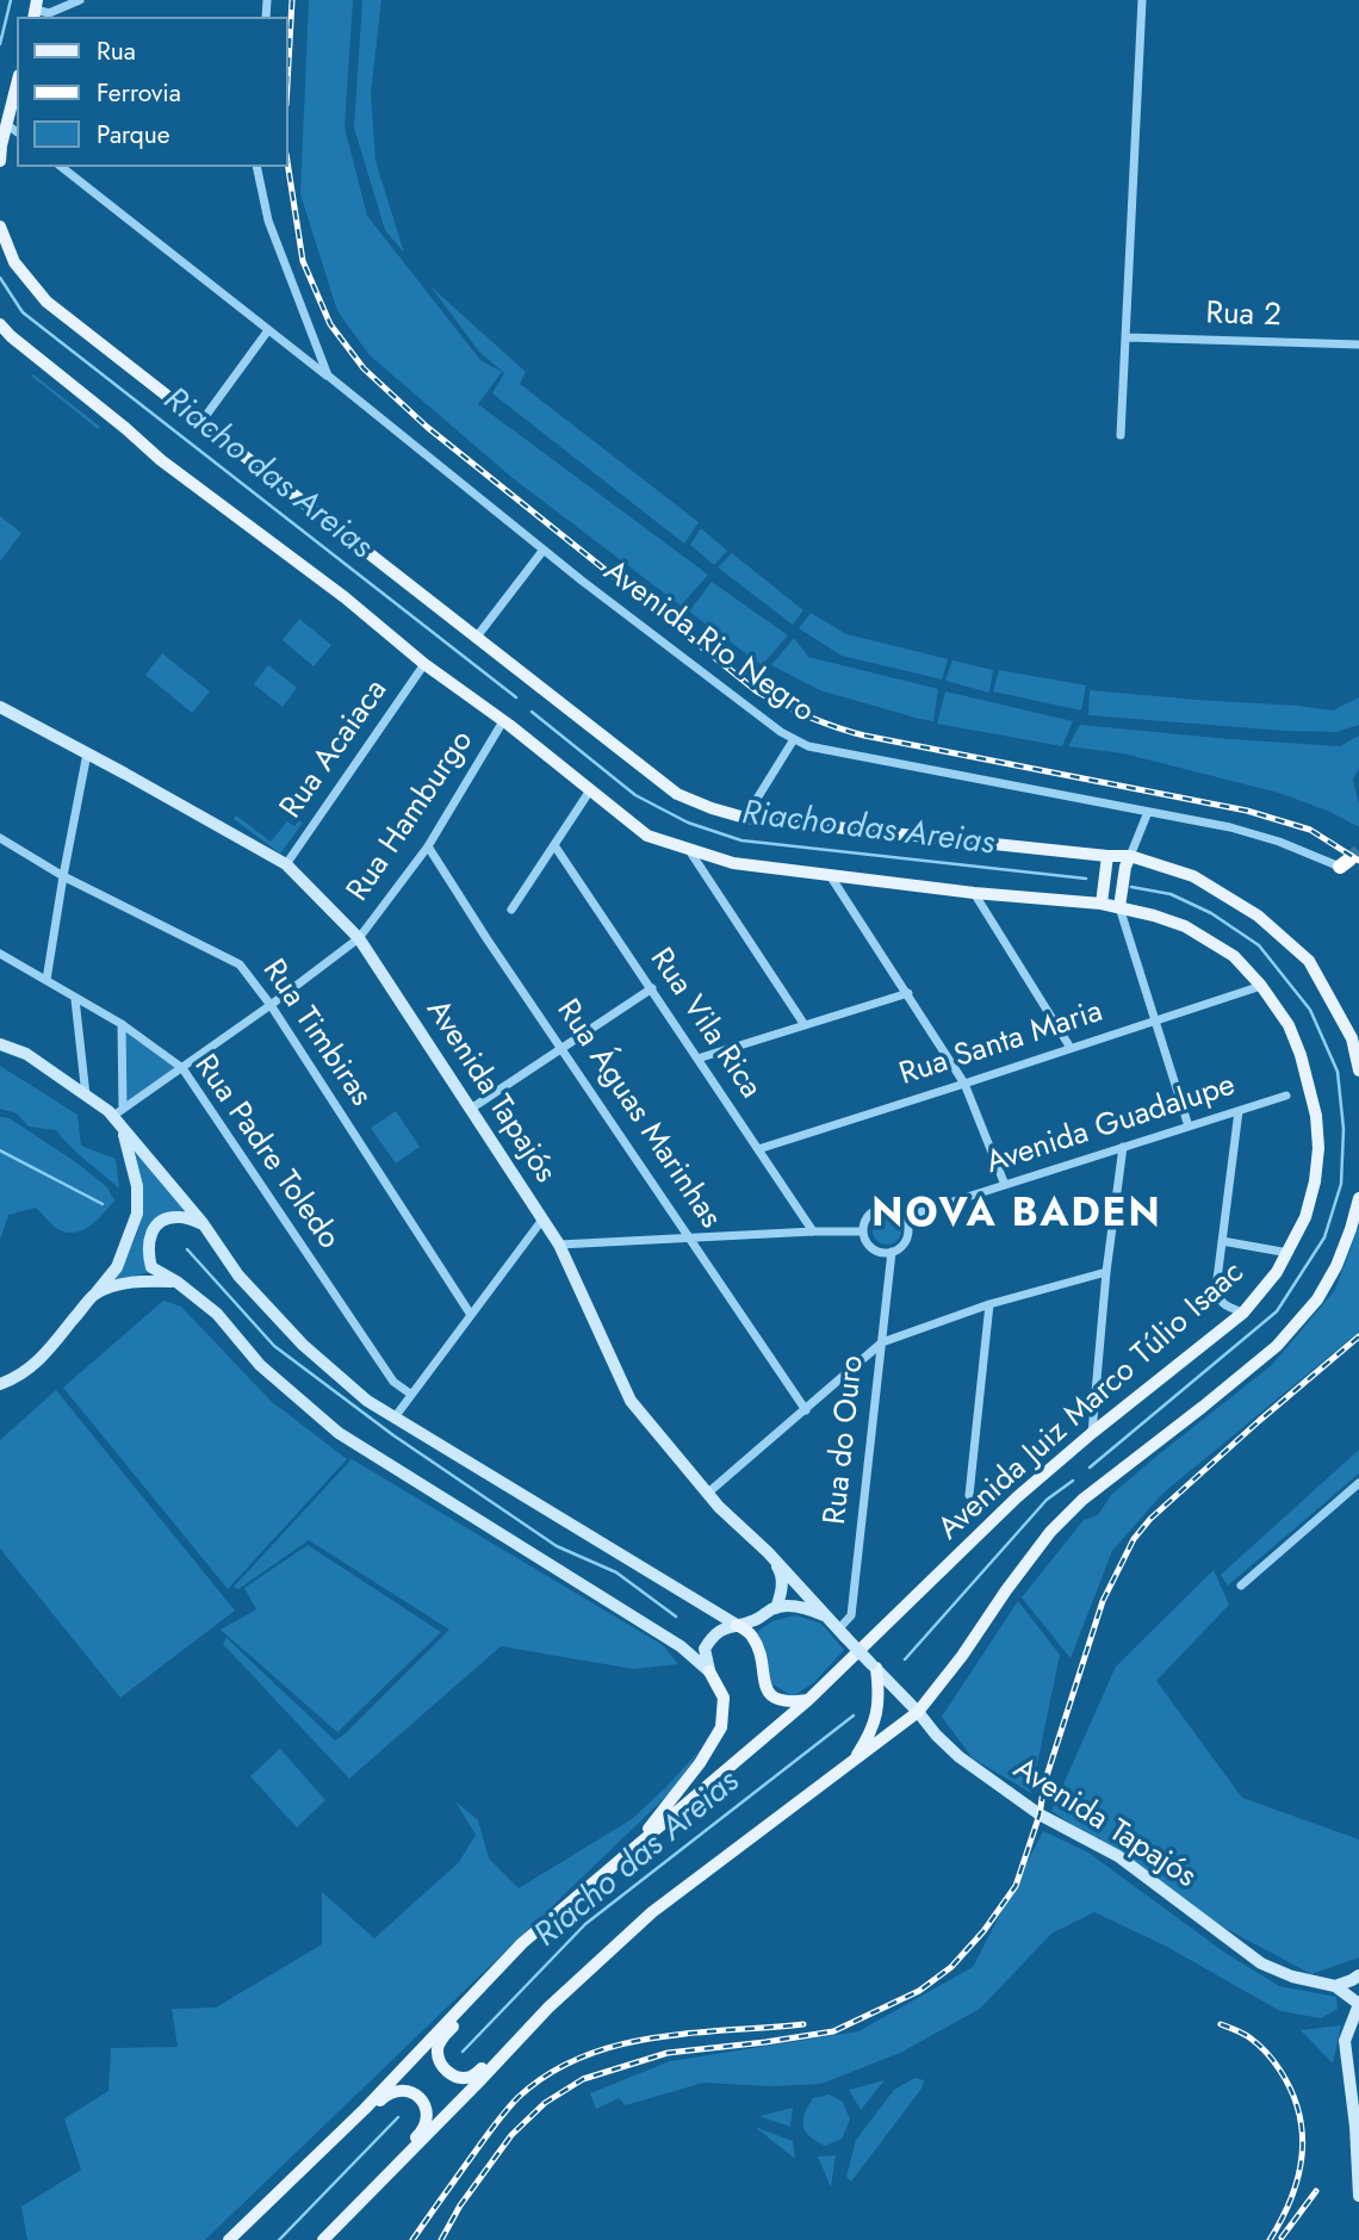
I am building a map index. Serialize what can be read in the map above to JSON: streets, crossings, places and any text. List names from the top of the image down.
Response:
{
  "streets": {
    "main road": ["Avenida Tapajós", "Avenida Juiz Marco Túlio Isaac"],
    "street": [
      "Rua 2",
      "Avenida Rio Negro",
      "Rua Acaiaca",
      "Rua Hamburgo",
      "Rua Vila Rica",
      "Rua Timbiras",
      "Rua Santa Maria",
      "Rua Águas Marinhas",
      "Avenida Guadalupe",
      "Rua Padre Toledo",
      "Rua do Ouro"
    ]
  },
  "crossings": [
    ["Rua Acaiaca", "Avenida Tapajós"],
    ["Rua Acaiaca", "Avenida Juiz Marco Túlio Isaac"],
    ["Rua Hamburgo", "Rua Timbiras"],
    ["Rua Hamburgo", "Avenida Tapajós"],
    ["Rua Hamburgo", "Rua Águas Marinhas"],
    ["Rua Hamburgo", "Rua Padre Toledo"],
    ["Rua Hamburgo", "Avenida Juiz Marco Túlio Isaac"],
    ["Rua Vila Rica", "Rua Santa Maria"],
    ["Rua Santa Maria", "Avenida Juiz Marco Túlio Isaac"],
    ["Avenida Tapajós", "Rua do Ouro"],
    ["Avenida Guadalupe", "Rua do Ouro"]
  ],
  "districts": ["NOVA BADEN"],
  "water": ["Riacho das Areias"],
  "legend": ["Rua", "Ferrovia", "Parque"]
}
